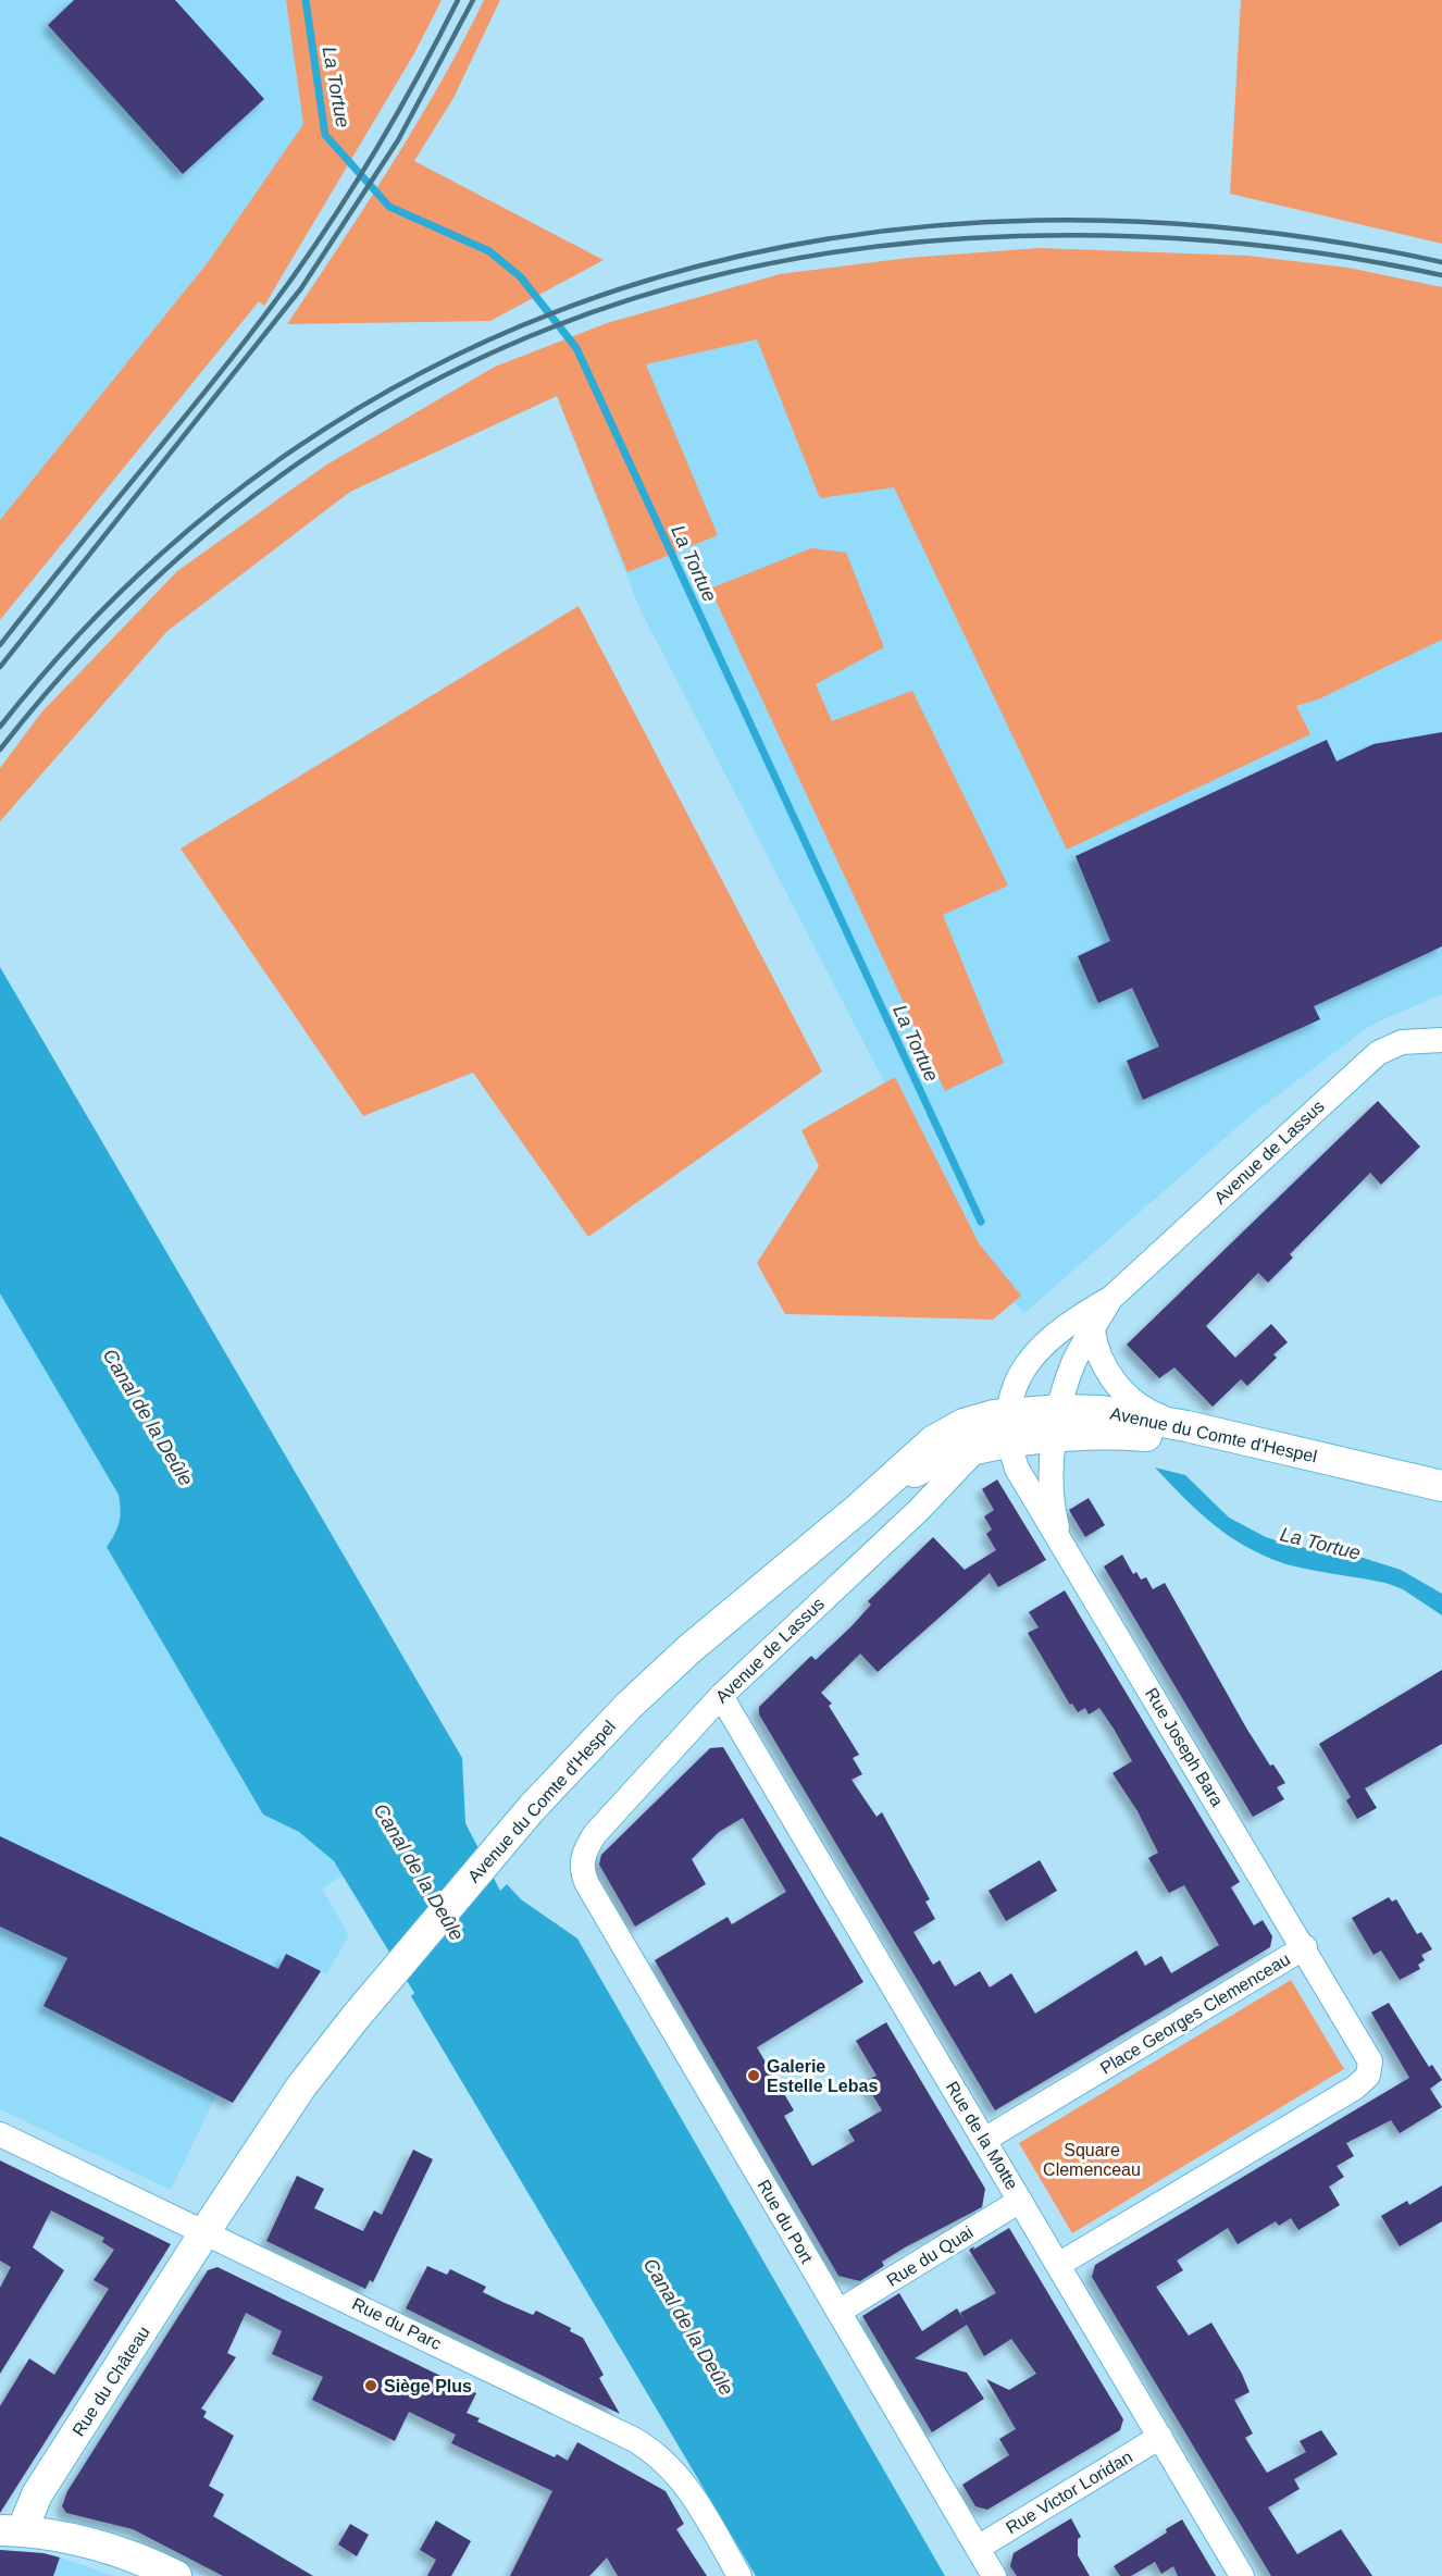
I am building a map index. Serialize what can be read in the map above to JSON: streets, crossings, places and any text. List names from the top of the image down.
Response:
{
  "streets": {
    "street": [
      "Avenue de Lassus",
      "Avenue du Comte d'Hespel",
      "Rue Joseph Bara",
      "Place Georges Clemenceau",
      "Rue de la Motte",
      "Rue du Port",
      "Rue du Quai",
      "Rue du Parc",
      "Rue du Château",
      "Rue Victor Loridan"
    ]
  },
  "crossings": [
    ["Avenue de Lassus", "Avenue du Comte d'Hespel"],
    ["Avenue de Lassus", "Rue Joseph Bara"],
    ["Avenue de Lassus", "Rue de la Motte"],
    ["Avenue de Lassus", "Rue du Port"],
    ["Avenue du Comte d'Hespel", "Rue Joseph Bara"],
    ["Avenue du Comte d'Hespel", "Rue du Parc"],
    ["Avenue du Comte d'Hespel", "Rue du Château"],
    ["Rue Joseph Bara", "Place Georges Clemenceau"],
    ["Place Georges Clemenceau", "Rue de la Motte"],
    ["Rue de la Motte", "Rue du Quai"],
    ["Rue de la Motte", "Rue Victor Loridan"],
    ["Rue du Port", "Rue du Quai"],
    ["Rue du Port", "Rue Victor Loridan"],
    ["Rue du Parc", "Rue du Château"]
  ],
  "water": ["La Tortue", "Canal de la Deûle"],
  "parks": ["Square Clemenceau"],
  "places": ["Galerie Estelle Lebas", "Siège Plus"]
}
